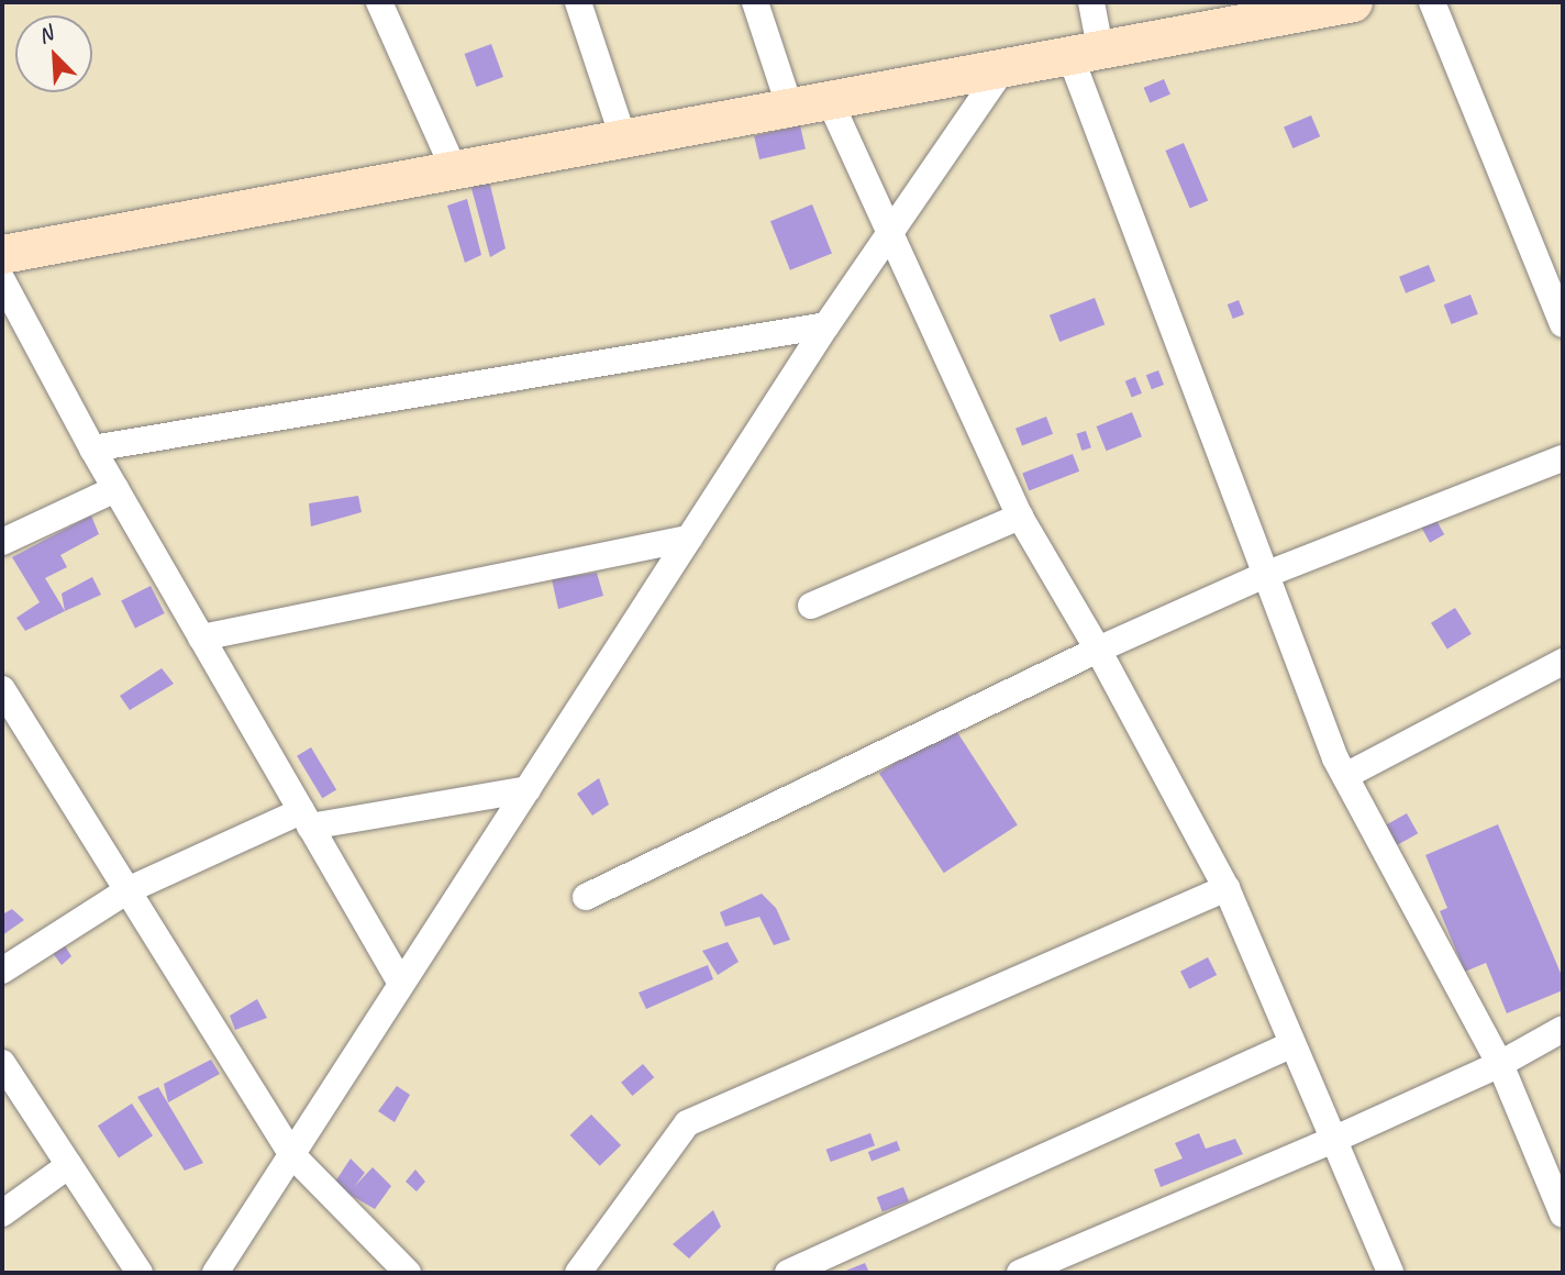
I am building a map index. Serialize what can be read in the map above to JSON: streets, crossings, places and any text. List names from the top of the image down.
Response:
{
  "north": "top left"
}
